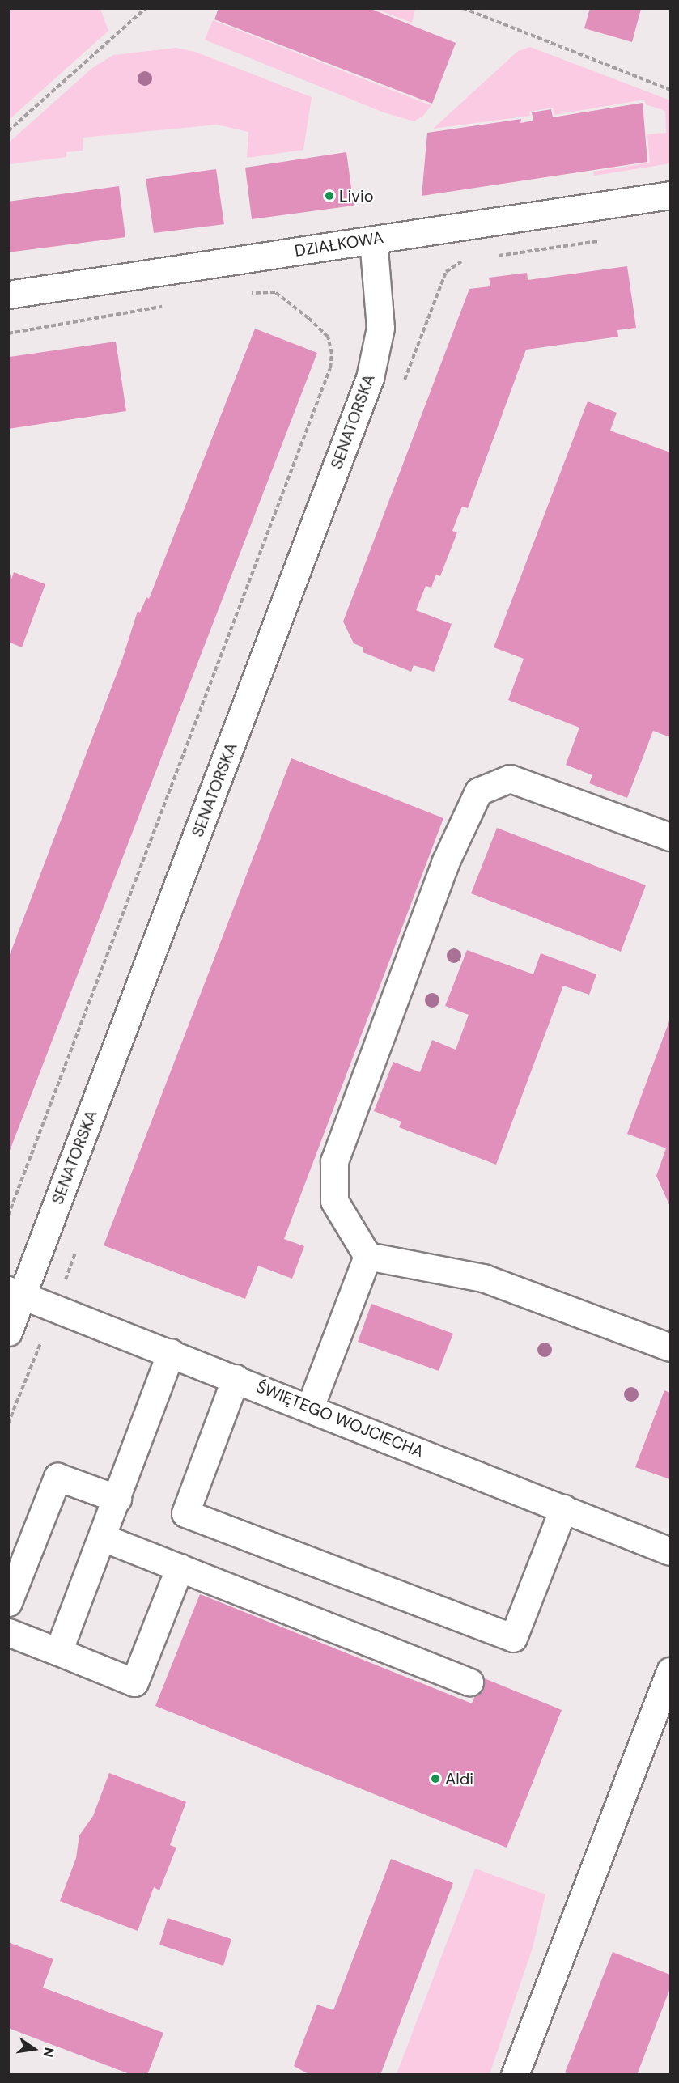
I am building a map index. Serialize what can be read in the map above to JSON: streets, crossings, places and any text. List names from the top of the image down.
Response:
{
  "streets": {
    "street": ["DZIAŁKOWA", "SENATORSKA", "ŚWIĘTEGO WOJCIECHA"]
  },
  "crossings": [
    ["DZIAŁKOWA", "SENATORSKA"],
    ["SENATORSKA", "ŚWIĘTEGO WOJCIECHA"]
  ],
  "places": ["Livio", "Aldi"],
  "north": "right"
}
